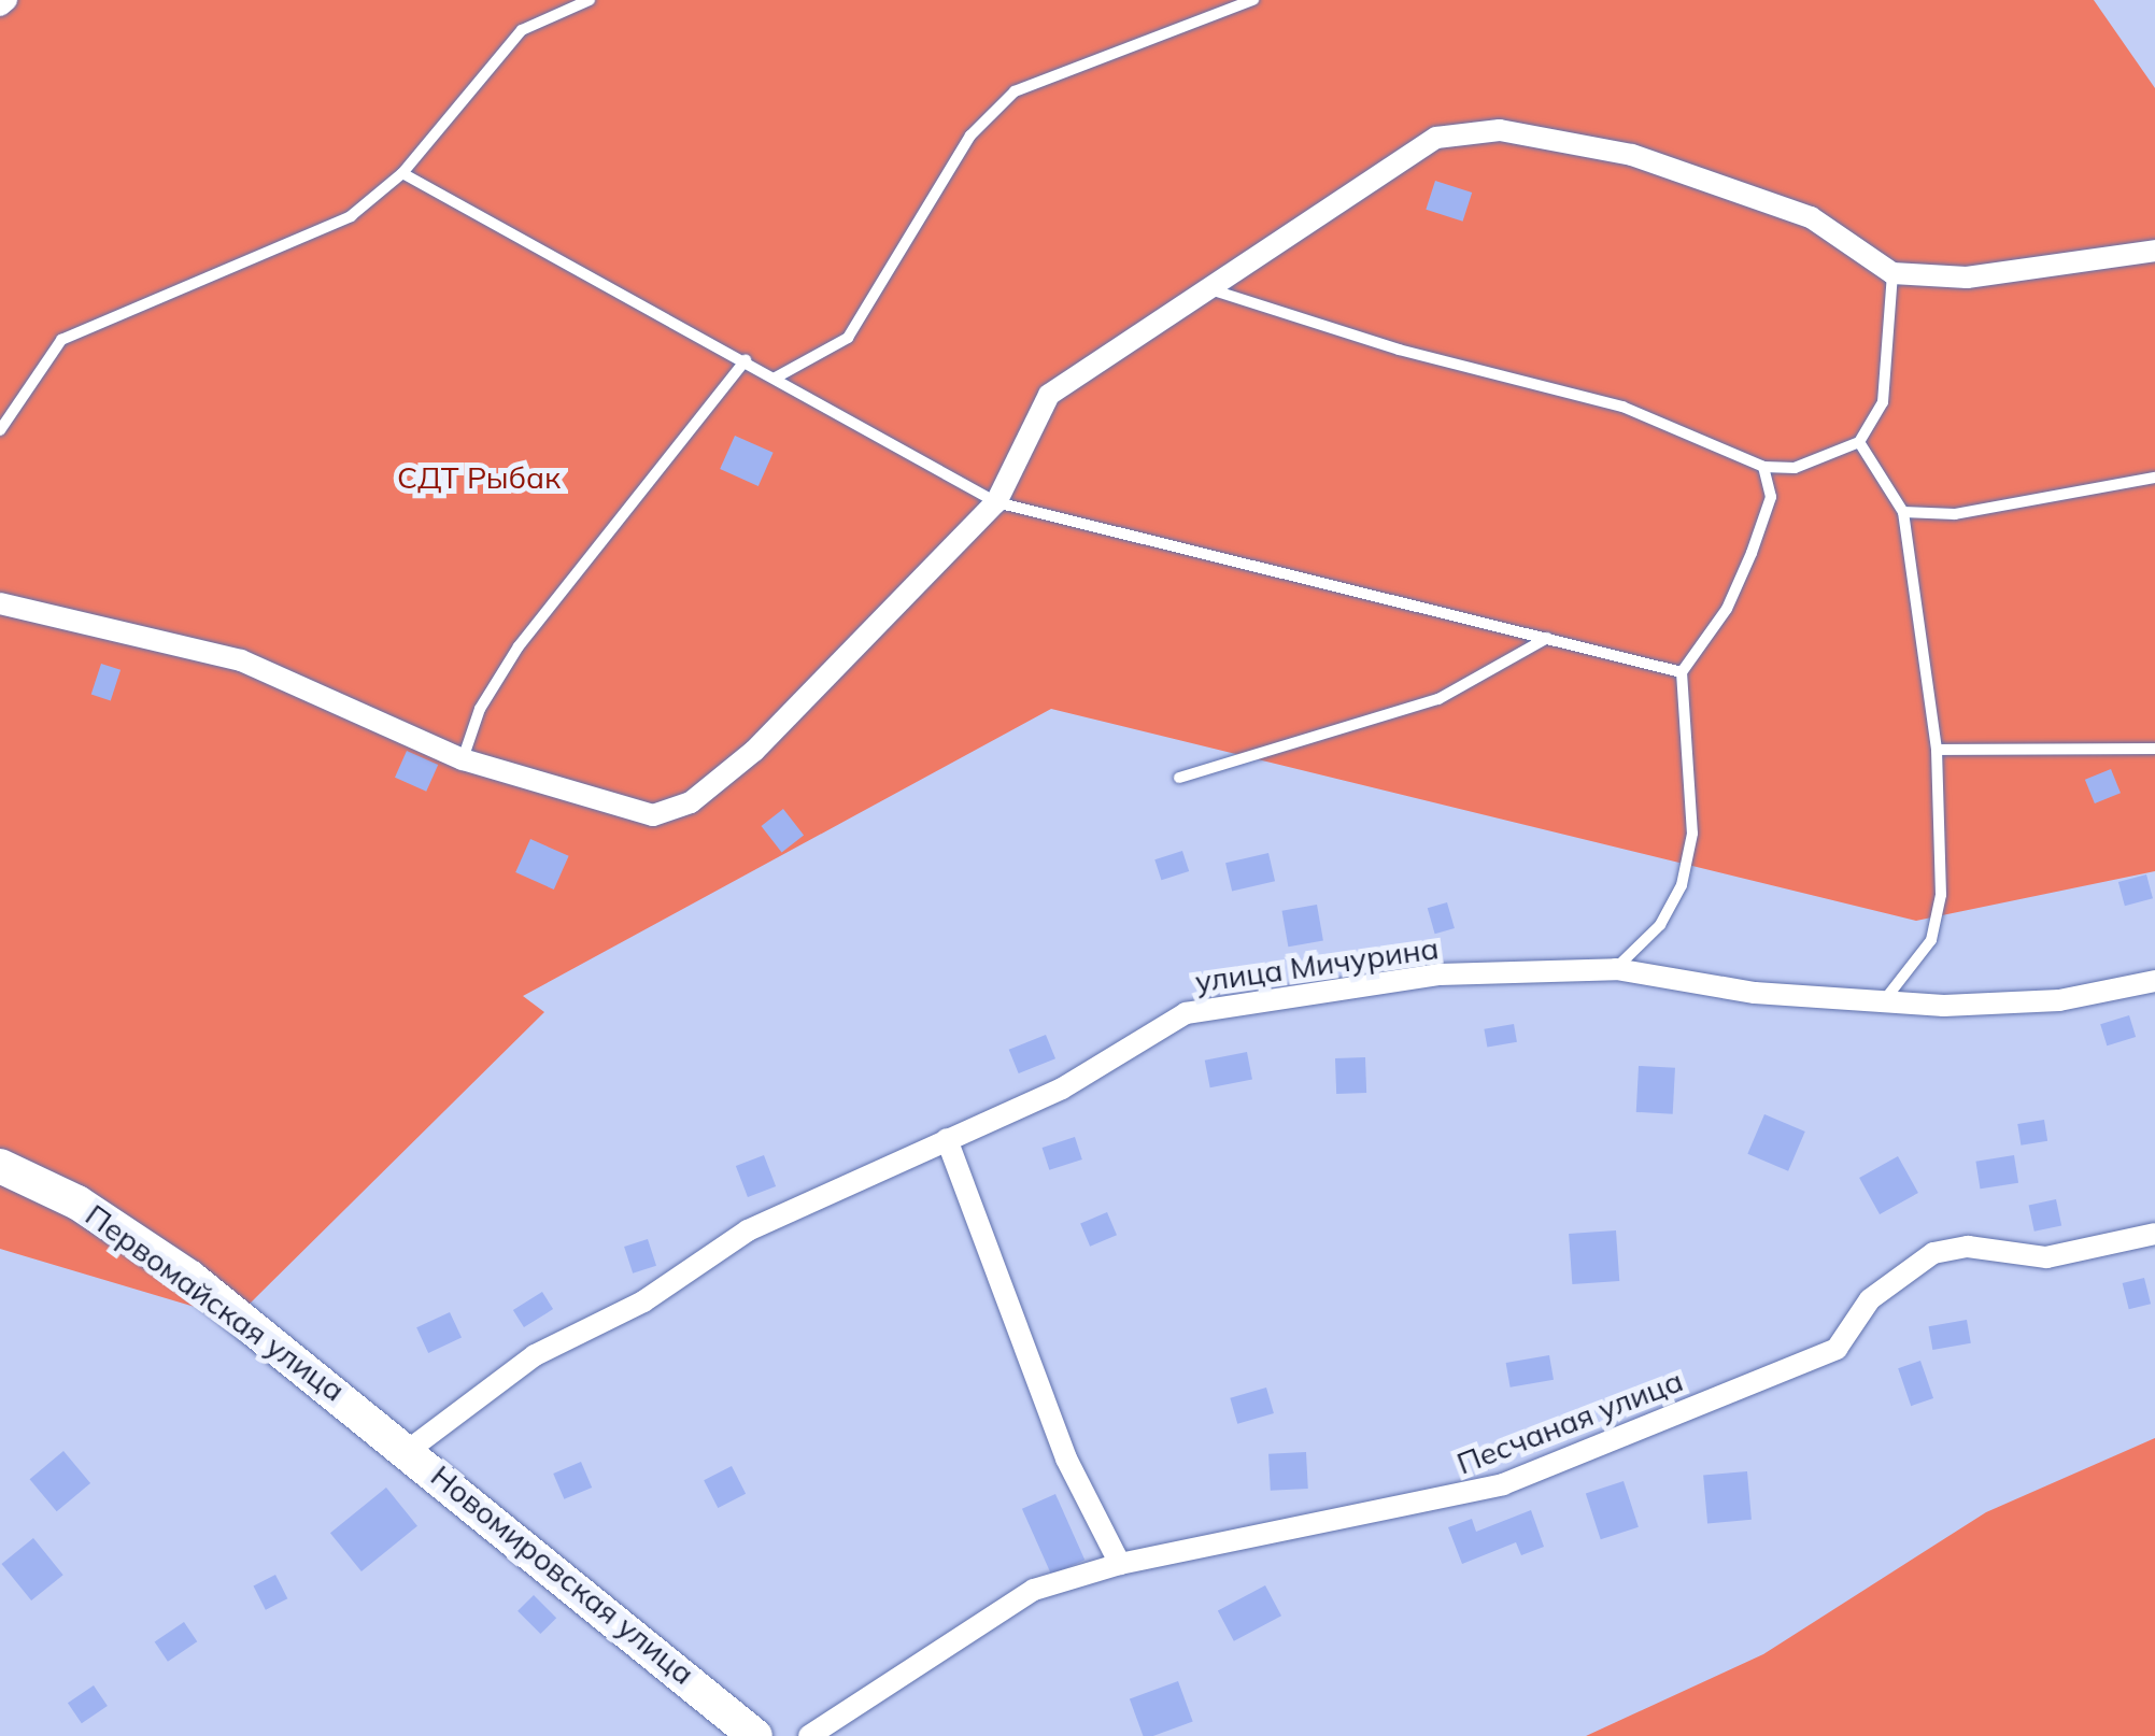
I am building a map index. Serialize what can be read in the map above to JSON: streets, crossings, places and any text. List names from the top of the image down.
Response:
{
  "streets": {
    "main road": ["Первомайская улица", "Новомировская улица"],
    "street": ["улица Мичурина", "Песчаная улица"]
  },
  "crossings": [
    ["улица Мичурина", "Новомировская улица"],
    ["Первомайская улица", "Новомировская улица"]
  ],
  "parks": ["СДТ Рыбак"]
}
